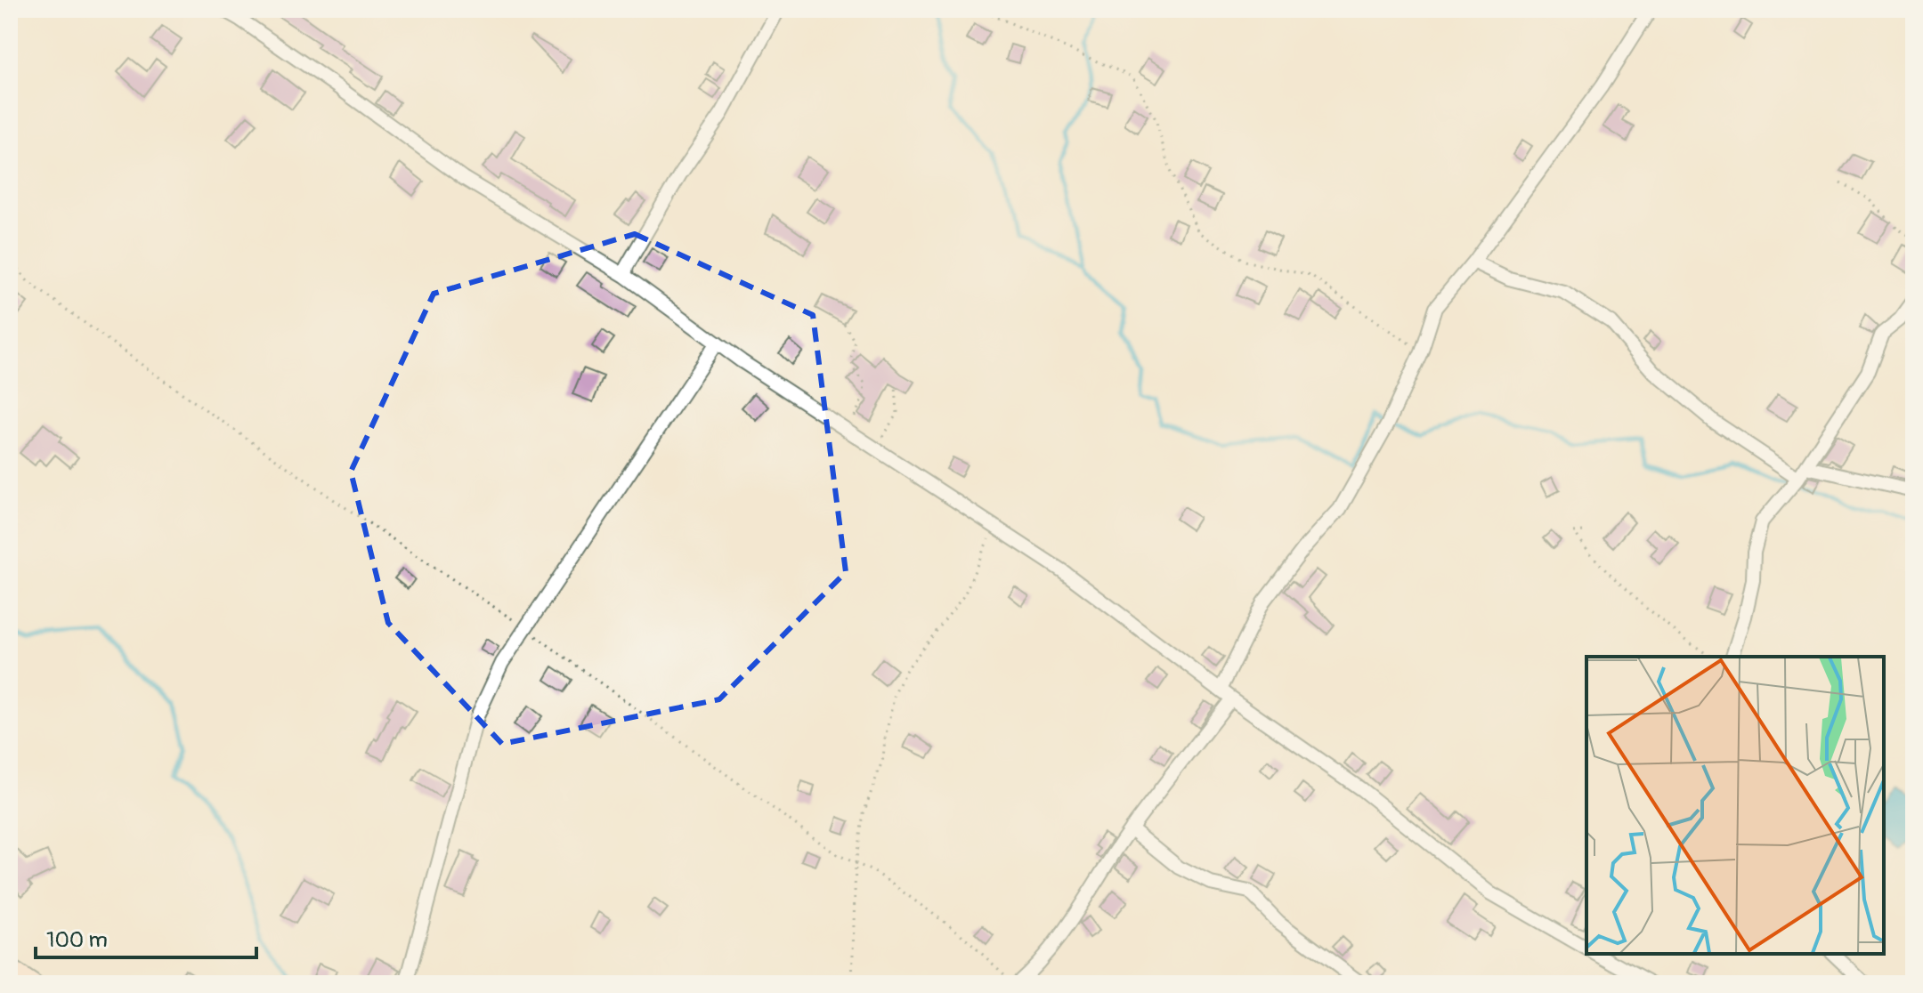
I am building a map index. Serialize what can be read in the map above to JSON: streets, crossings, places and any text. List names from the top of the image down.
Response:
{
  "scale_bar": "100 m"
}
